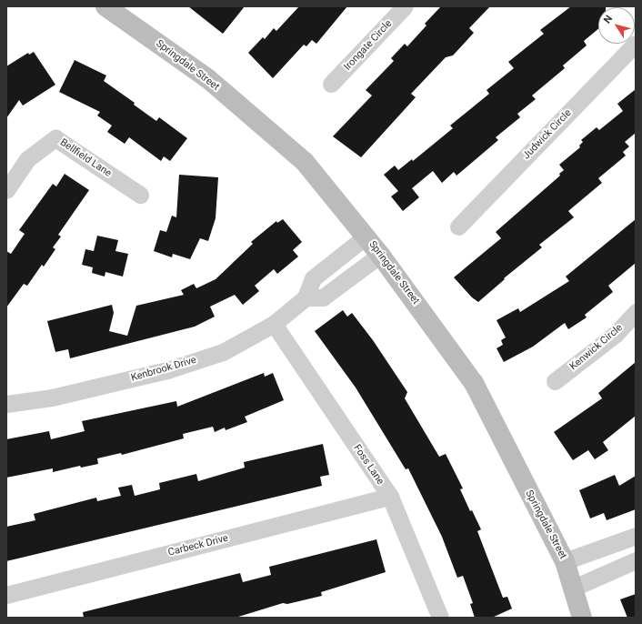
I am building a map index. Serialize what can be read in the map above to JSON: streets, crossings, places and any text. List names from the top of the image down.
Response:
{
  "streets": {
    "street": [
      "Irongate Circle",
      "Springdale Street",
      "Judwick Circle",
      "Bellfield Lane",
      "Kenwick Circle",
      "Kenbrook Drive",
      "Foss Lane",
      "Carbeck Drive"
    ]
  },
  "crossings": [
    ["Kenbrook Drive", "Foss Lane"],
    ["Foss Lane", "Carbeck Drive"]
  ],
  "north": "top left"
}
